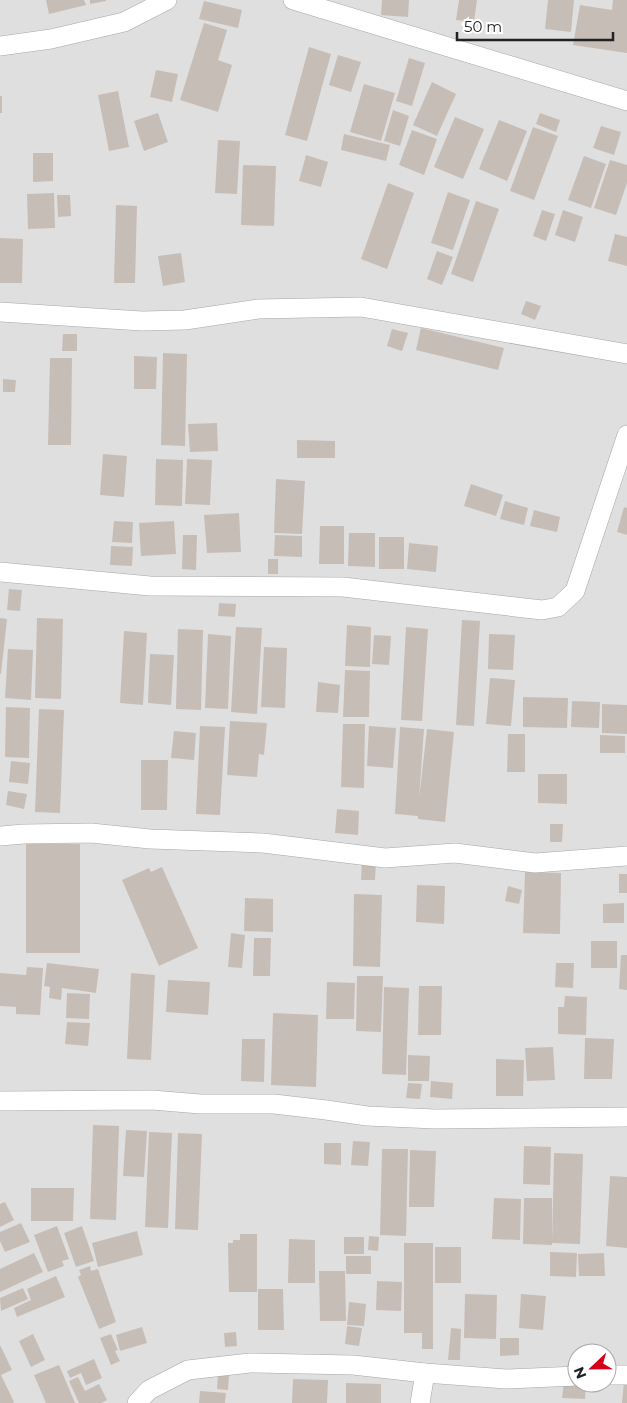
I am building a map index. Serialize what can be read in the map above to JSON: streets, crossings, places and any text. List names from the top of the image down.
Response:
{
  "scale_bar": "50 m",
  "north": "left"
}
